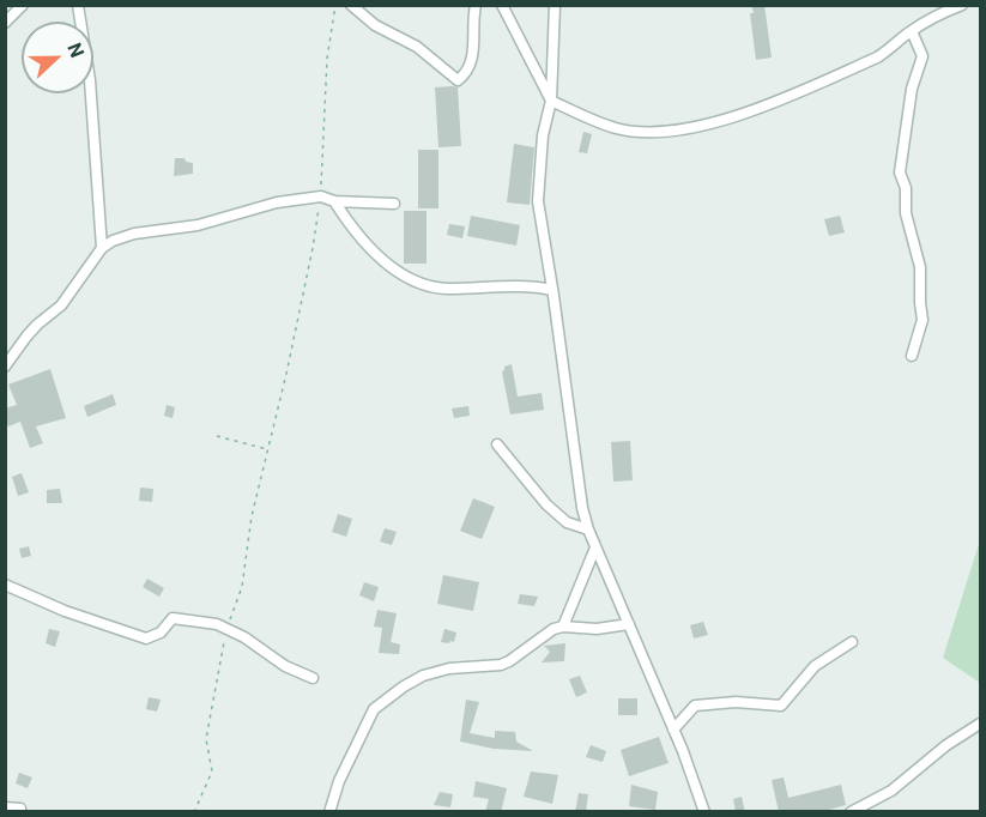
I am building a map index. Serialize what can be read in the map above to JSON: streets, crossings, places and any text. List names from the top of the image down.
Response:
{
  "north": "right"
}
